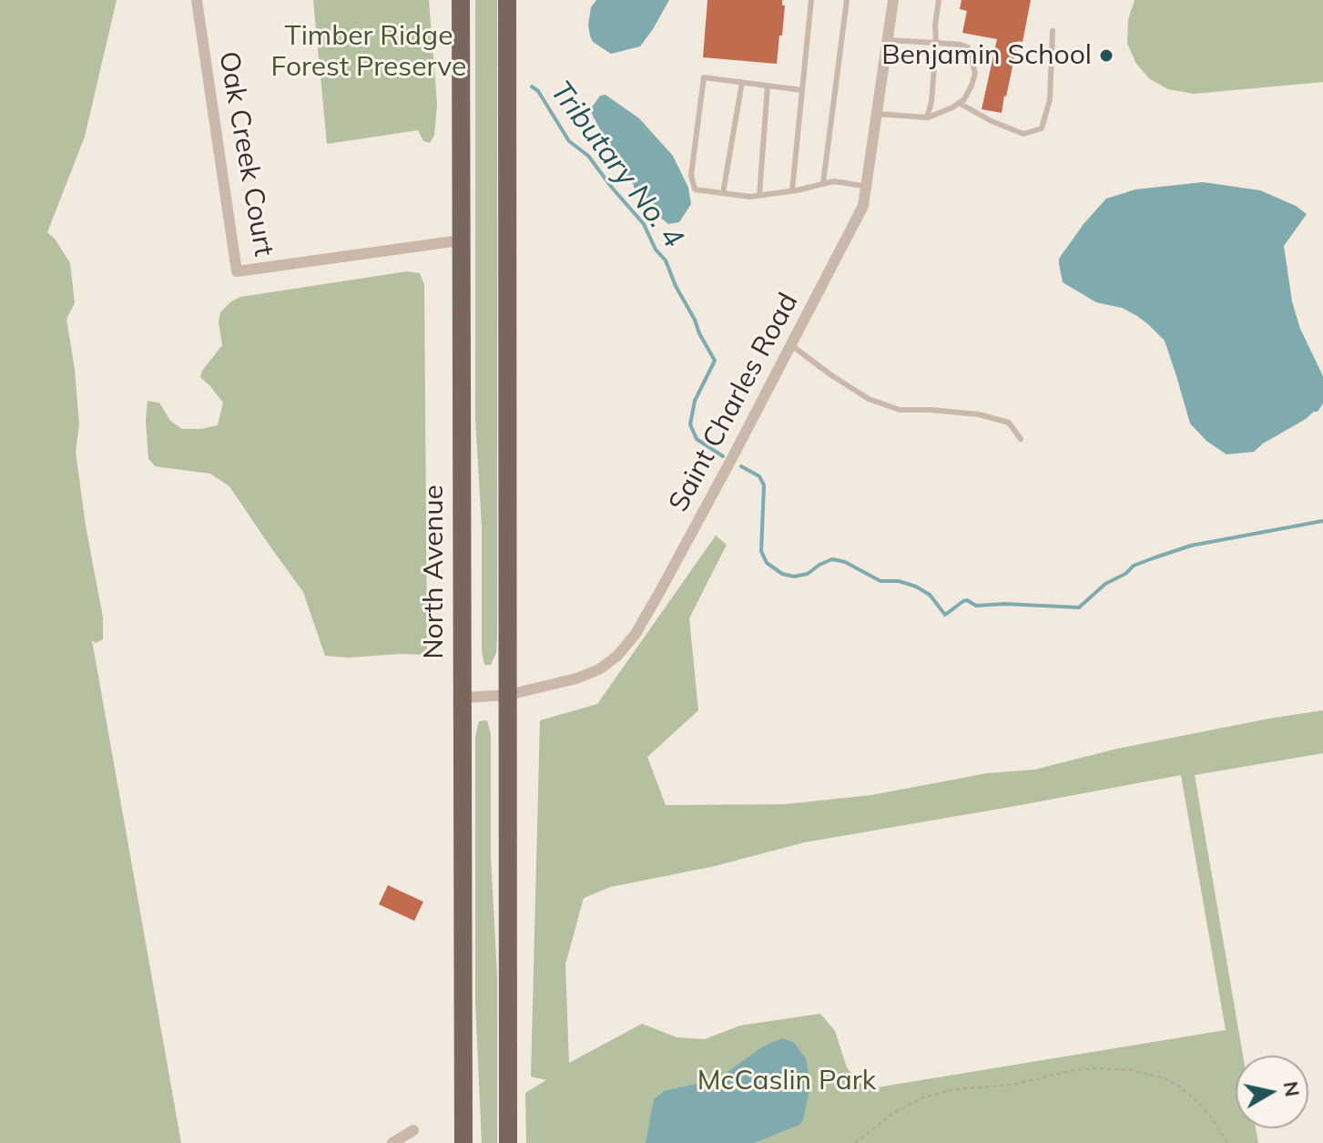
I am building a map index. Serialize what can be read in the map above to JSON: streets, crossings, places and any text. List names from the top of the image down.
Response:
{
  "streets": {
    "main road": ["North Avenue"],
    "street": ["Oak Creek Court", "Saint Charles Road"]
  },
  "crossings": [
    ["Oak Creek Court", "North Avenue"],
    ["Saint Charles Road", "North Avenue"]
  ],
  "water": ["Tributary No. 4"],
  "parks": ["Timber Ridge Forest Preserve", "McCaslin Park"],
  "places": ["Benjamin School"],
  "north": "right"
}
